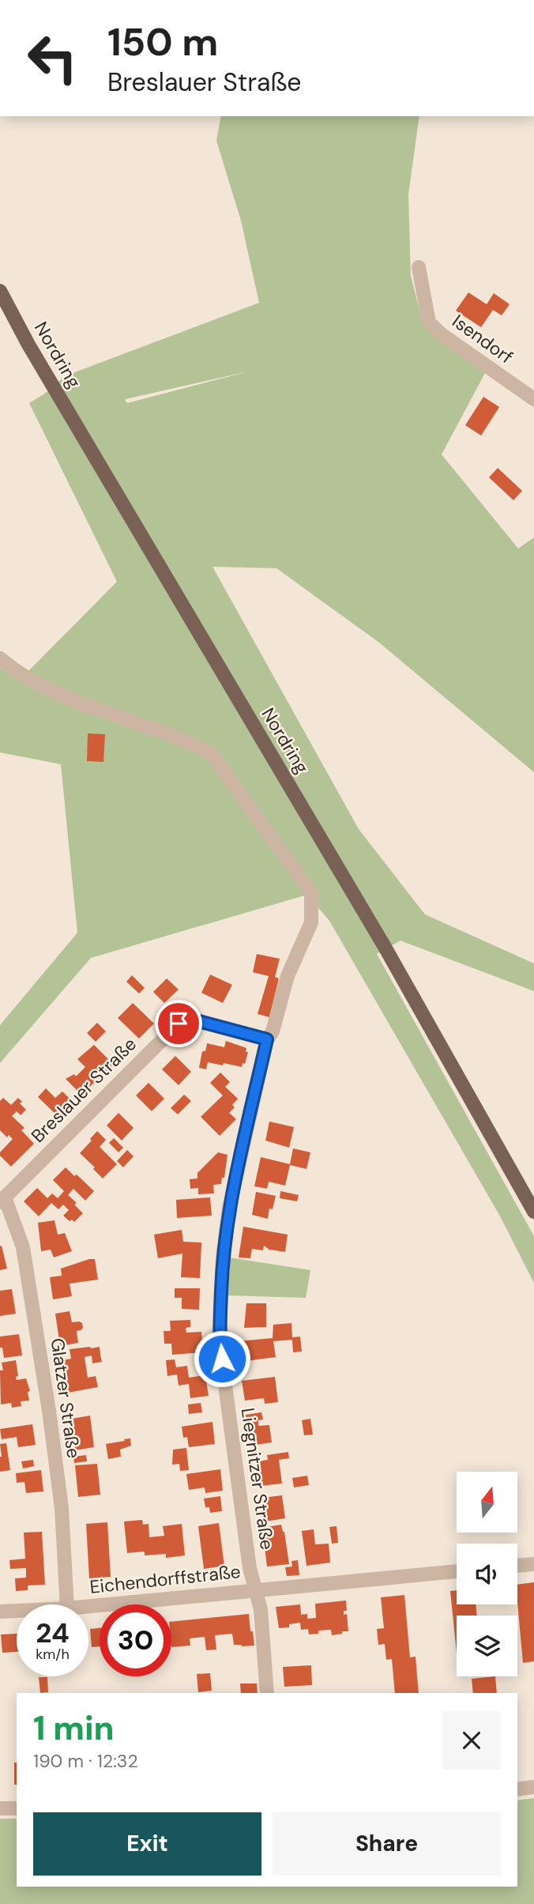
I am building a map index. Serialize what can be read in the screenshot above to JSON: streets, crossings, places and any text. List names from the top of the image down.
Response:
{
  "streets": {
    "main road": ["Nordring"],
    "street": [
      "Isendorf",
      "Breslauer Straße",
      "Glatzer Straße",
      "Liegnitzer Straße",
      "Eichendorffstraße"
    ]
  },
  "crossings": [
    ["Breslauer Straße", "Glatzer Straße"],
    ["Breslauer Straße", "Liegnitzer Straße"],
    ["Liegnitzer Straße", "Eichendorffstraße"]
  ],
  "north": "top",
  "page": {
    "turn": ["150 m", "Breslauer Straße"],
    "speed": "24 km/h",
    "limit": "30",
    "heading": ["1 min", "190 m · 12:32"],
    "buttons": ["Exit", "Share"]
  }
}
